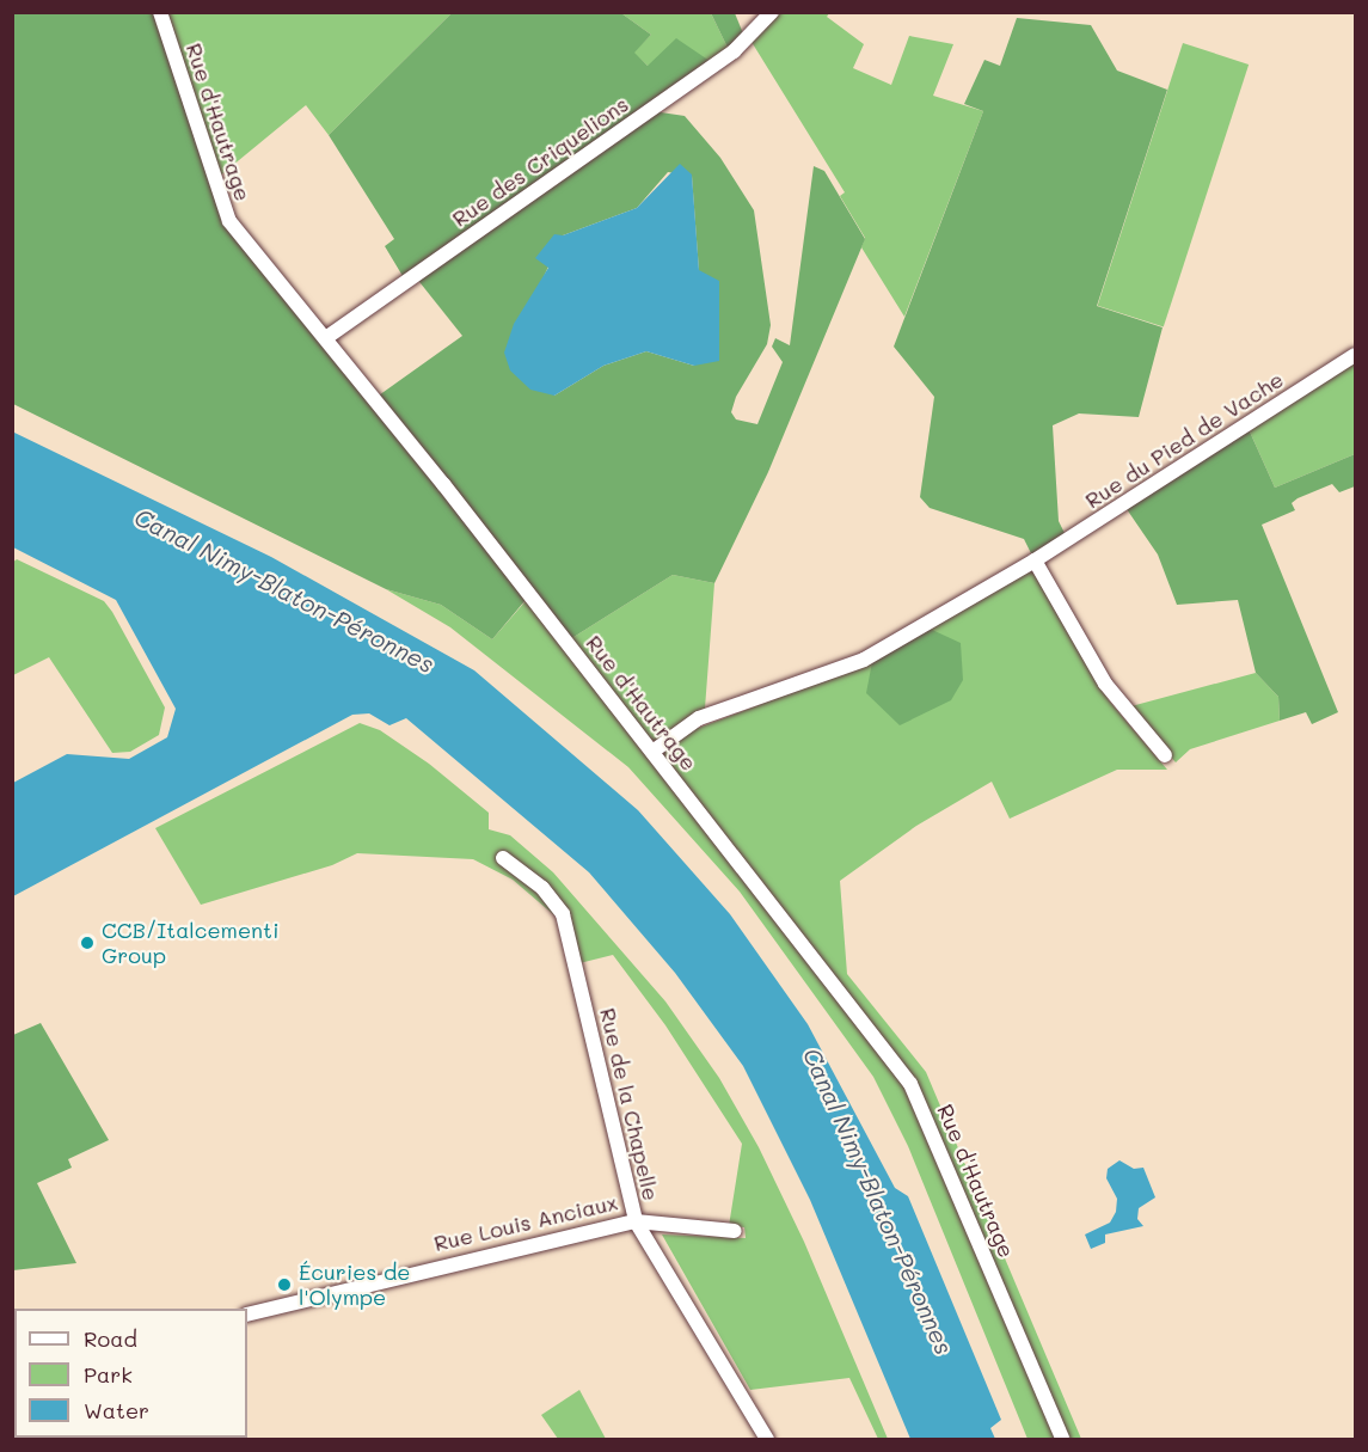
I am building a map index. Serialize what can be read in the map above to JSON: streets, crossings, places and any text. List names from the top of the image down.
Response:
{
  "streets": {
    "street": [
      "Rue d'Hautrage",
      "Rue des Criquelions",
      "Rue du Pied de Vache",
      "Rue de la Chapelle",
      "Rue Louis Anciaux"
    ]
  },
  "crossings": [
    ["Rue d'Hautrage", "Rue des Criquelions"],
    ["Rue d'Hautrage", "Rue du Pied de Vache"],
    ["Rue de la Chapelle", "Rue Louis Anciaux"]
  ],
  "water": ["Canal Nimy-Blaton-Péronnes"],
  "places": ["CCB/Italcementi Group", "Écuries de l'Olympe"],
  "legend": ["Road", "Park", "Water"]
}
